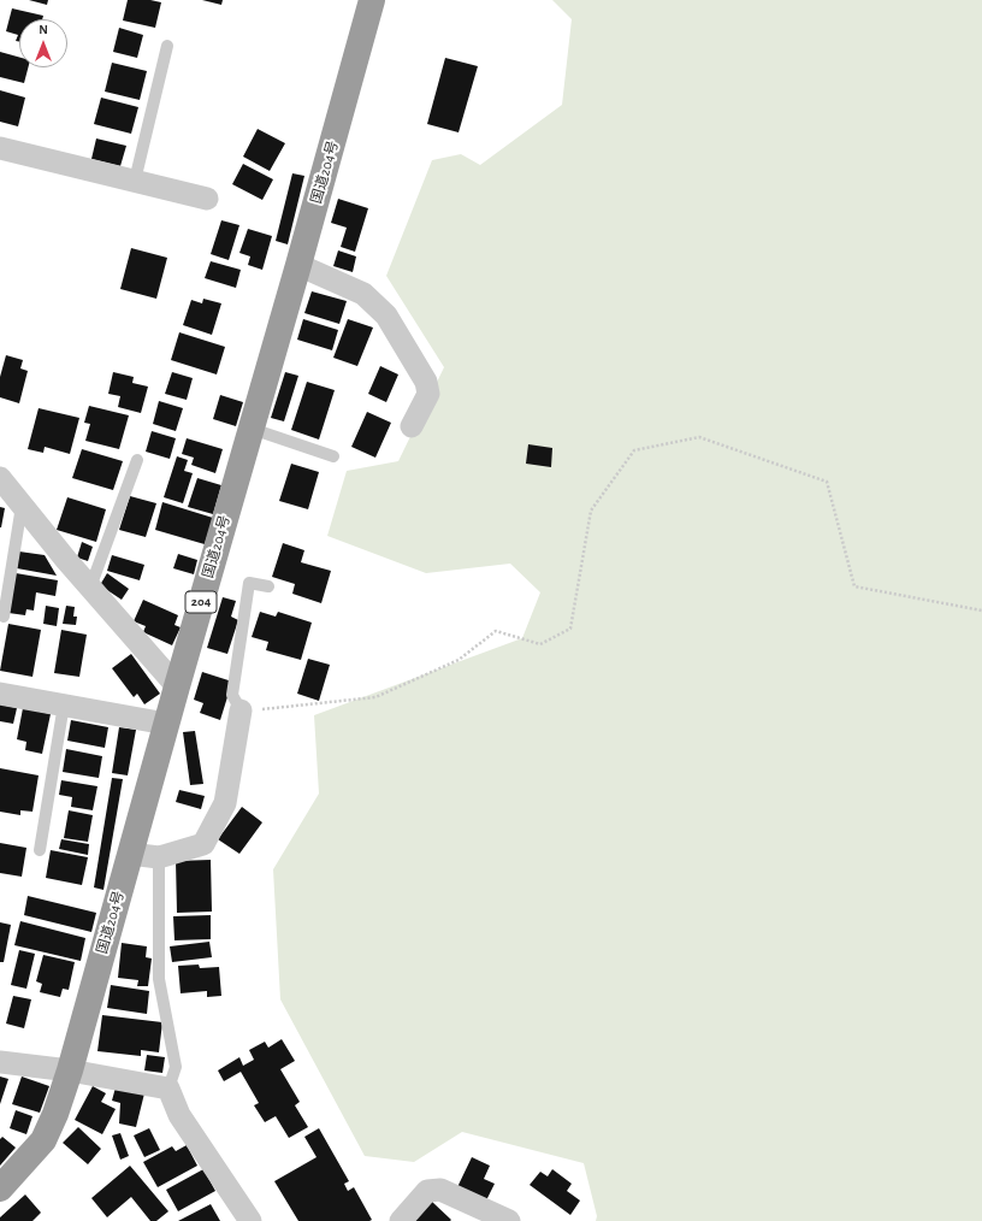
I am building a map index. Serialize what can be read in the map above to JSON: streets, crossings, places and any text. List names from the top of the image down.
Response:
{
  "streets": {
    "highway": ["国道204号", "204"]
  },
  "north": "top"
}
